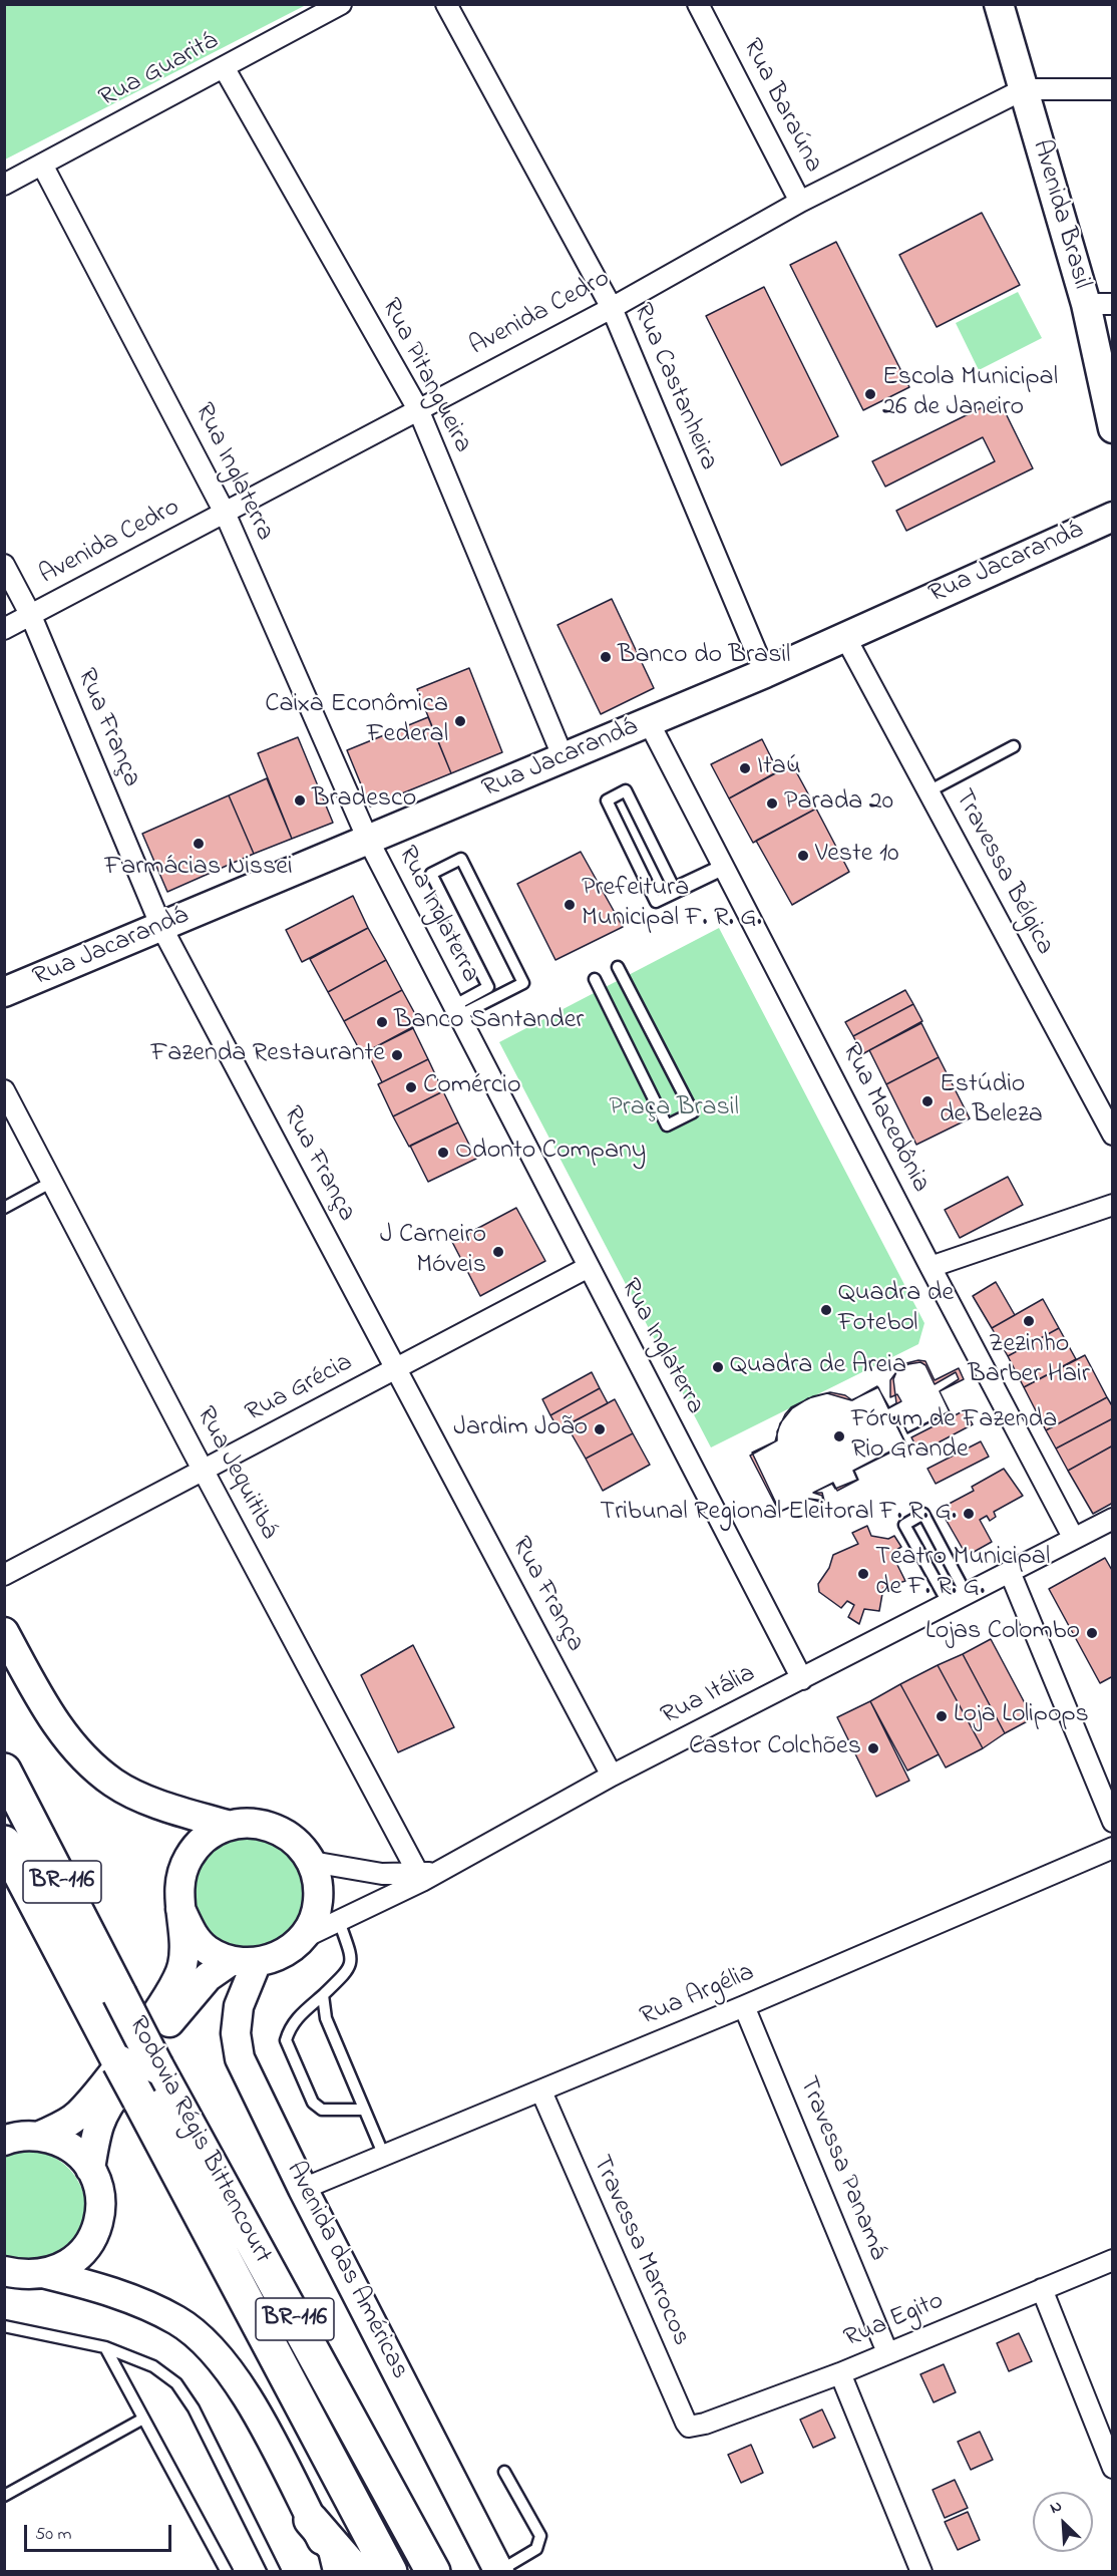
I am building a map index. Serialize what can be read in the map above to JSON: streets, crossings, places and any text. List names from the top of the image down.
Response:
{
  "streets": {
    "highway": ["BR-116", "Rodovia Régis Bittencourt"],
    "main road": ["Avenida Brasil", "Rua Jacarandá", "Avenida das Américas"],
    "street": [
      "Rua Guaritá",
      "Rua Baraúna",
      "Avenida Cedro",
      "Rua Pitangueira",
      "Rua Castanheira",
      "Rua Inglaterra",
      "Rua França",
      "Travessa Bélgica",
      "Rua Macedônia",
      "Rua Grécia",
      "Rua Jequitibá",
      "Rua Itália",
      "Rua Argélia",
      "Travessa Panamá",
      "Travessa Marrocos",
      "Rua Egito"
    ]
  },
  "crossings": [
    ["Rua Guaritá", "Rua Pitangueira"],
    ["Rua Guaritá", "Rua Inglaterra"],
    ["Rua Baraúna", "Avenida Cedro"],
    ["Avenida Brasil", "Avenida Cedro"],
    ["Avenida Cedro", "Rua Pitangueira"],
    ["Avenida Cedro", "Rua Castanheira"],
    ["Avenida Cedro", "Rua Inglaterra"],
    ["Avenida Cedro", "Rua França"],
    ["Rua Pitangueira", "Rua Jacarandá"],
    ["Rua Castanheira", "Rua Jacarandá"],
    ["Rua Inglaterra", "Rua Jacarandá"],
    ["Rua Inglaterra", "Rua Grécia"],
    ["Rua Inglaterra", "Rua Itália"],
    ["Rua Jacarandá", "Rua França"],
    ["Rua Jacarandá", "Travessa Bélgica"],
    ["Rua Jacarandá", "Rua Macedônia"],
    ["Rua França", "Rua Grécia"],
    ["Rua França", "Rua Itália"],
    ["Rua Grécia", "Rua Jequitibá"],
    ["Rua Jequitibá", "Rua Itália"],
    ["Rua Itália", "Avenida das Américas"],
    ["Rua Argélia", "Travessa Panamá"],
    ["Rua Argélia", "Travessa Marrocos"],
    ["Rua Argélia", "Avenida das Américas"],
    ["Travessa Panamá", "Rua Egito"],
    ["Travessa Marrocos", "Rua Egito"]
  ],
  "parks": ["Praça Brasil"],
  "places": [
    "Escola Municipal 26 de Janeiro",
    "Banco do Brasil",
    "Caixa Econômica Federal",
    "Itaú",
    "Bradesco",
    "Parada 20",
    "Farmácias Nissei",
    "Veste 10",
    "Prefeitura Municipal F. R. G.",
    "Banco Santander",
    "Fazenda Restaurante",
    "Comércio",
    "Estúdio de Beleza",
    "Odonto Company",
    "J Carneiro Móveis",
    "Quadra de Fotebol",
    "Zezinho Barber Hair",
    "Quadra de Areia",
    "Jardim João",
    "Fórum de Fazenda Rio Grande",
    "Tribunal Regional Eleitoral F. R. G.",
    "Teatro Municipal de F. R. G.",
    "Lojas Colombo",
    "Loja Lolipops",
    "Castor Colchões"
  ],
  "scale_bar": "50 m",
  "north": "top left"
}
